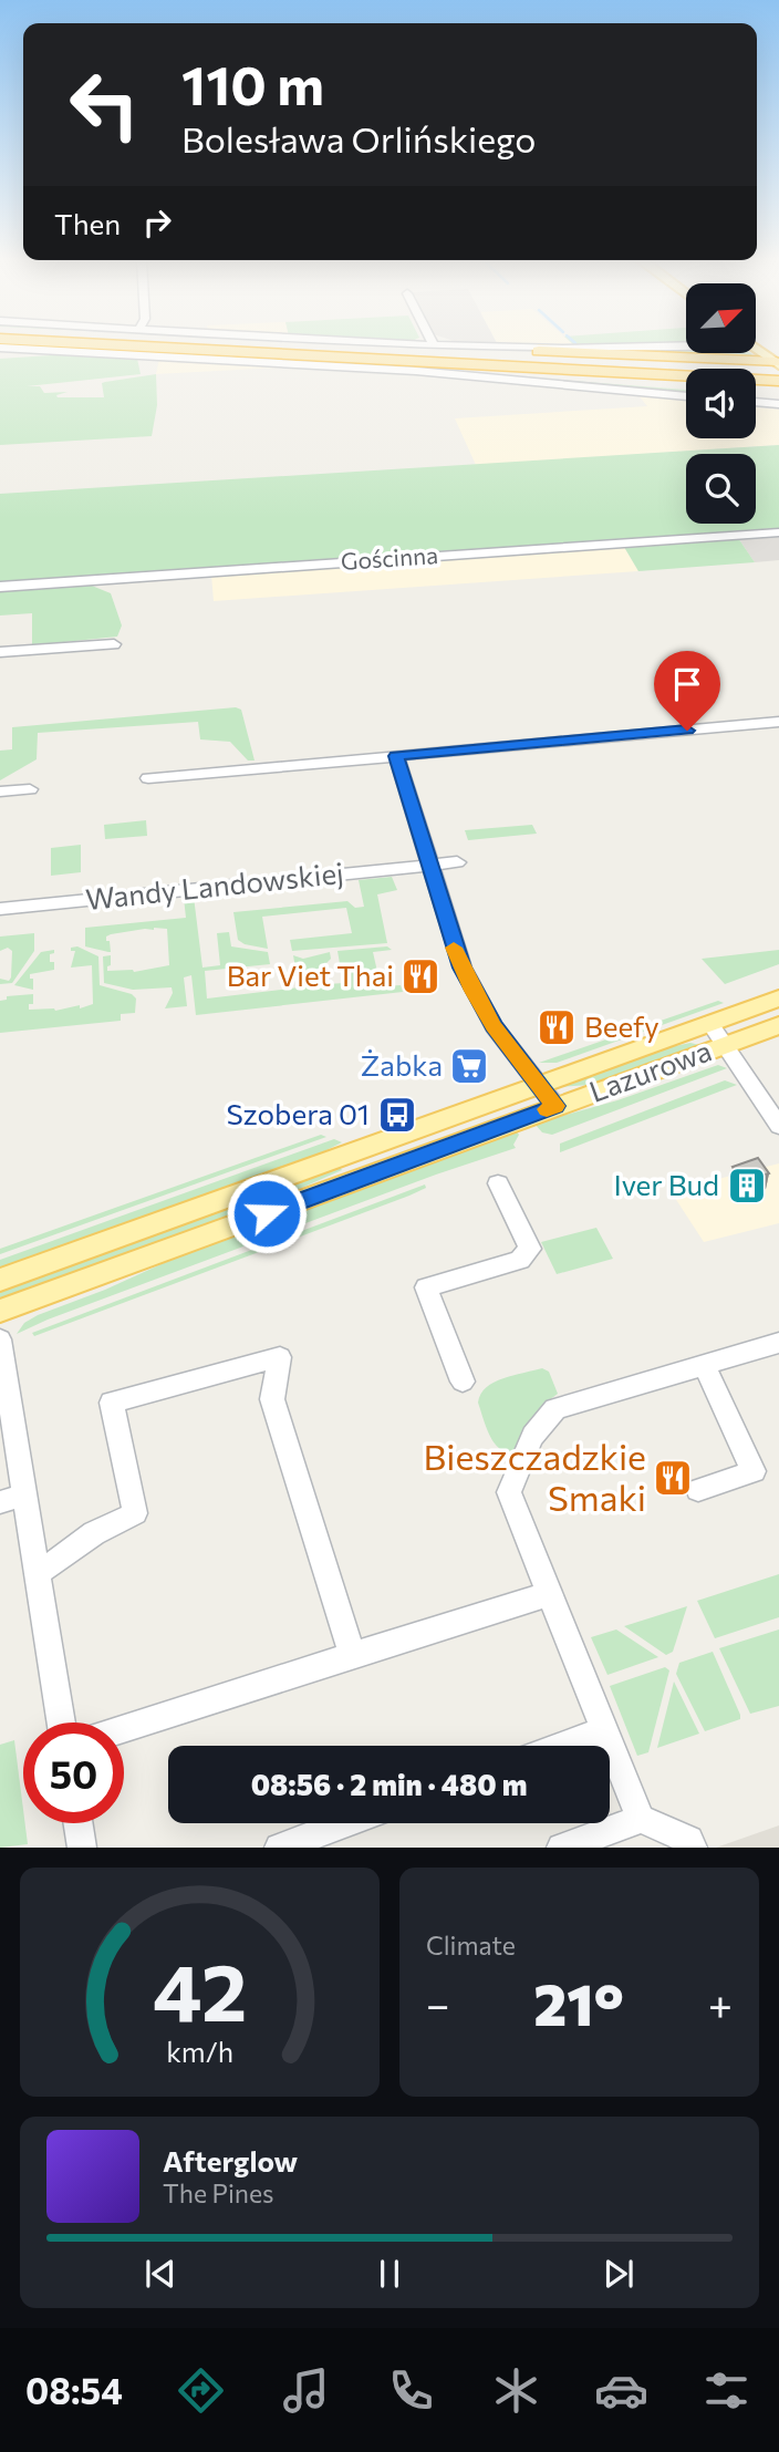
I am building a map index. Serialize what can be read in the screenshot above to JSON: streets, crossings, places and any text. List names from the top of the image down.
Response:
{
  "streets": {
    "main road": ["Lazurowa"],
    "street": ["Gościnna", "Wandy Landowskiej"]
  },
  "places": {
    "restaurant": ["Bar Viet Thai", "Beefy", "Bieszczadzkie Smaki"],
    "supermarket": ["Żabka"],
    "bus stop": ["Szobera 01"],
    "building": ["Iver Bud"]
  },
  "north": "top right",
  "page": {
    "turn": ["110 m", "Bolesława Orlińskiego"],
    "then": "Then",
    "limit": "50",
    "trip": "08:56 · 2 min · 480 m",
    "tile": "Climate",
    "heat": ["−", "21°", "+"],
    "song": ["Afterglow", "The Pines"],
    "tabs": "08:54",
    "gauge": ["42", "km/h"]
  }
}
